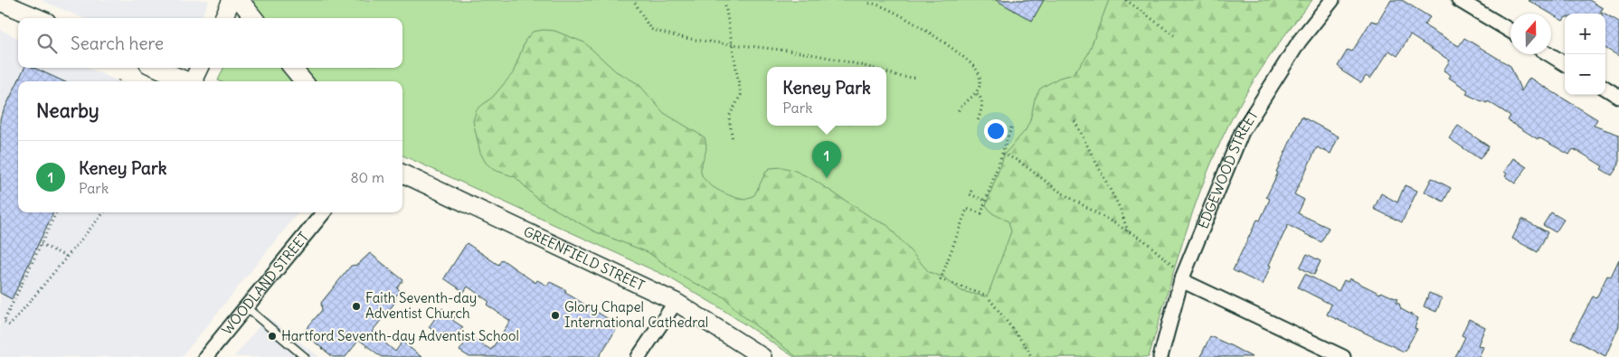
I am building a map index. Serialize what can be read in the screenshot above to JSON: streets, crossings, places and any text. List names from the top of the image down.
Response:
{
  "streets": {
    "street": ["EDGEWOOD STREET", "GREENFIELD STREET", "WOODLAND STREET"]
  },
  "places": ["Faith Seventh-day Adventist Church", "Glory Chapel International Cathedral", "Hartford Seventh-day Adventist School"],
  "north": "top",
  "page": {
    "map_buttons": ["+", "−"],
    "search": "Search here",
    "popup": ["Keney Park", "Park"],
    "heading": "Nearby",
    "list": [
      {
        "mark": "1",
        "name": "Keney Park",
        "note": "Park",
        "value": "80 m"
      }
    ],
    "pins": "1"
  }
}
